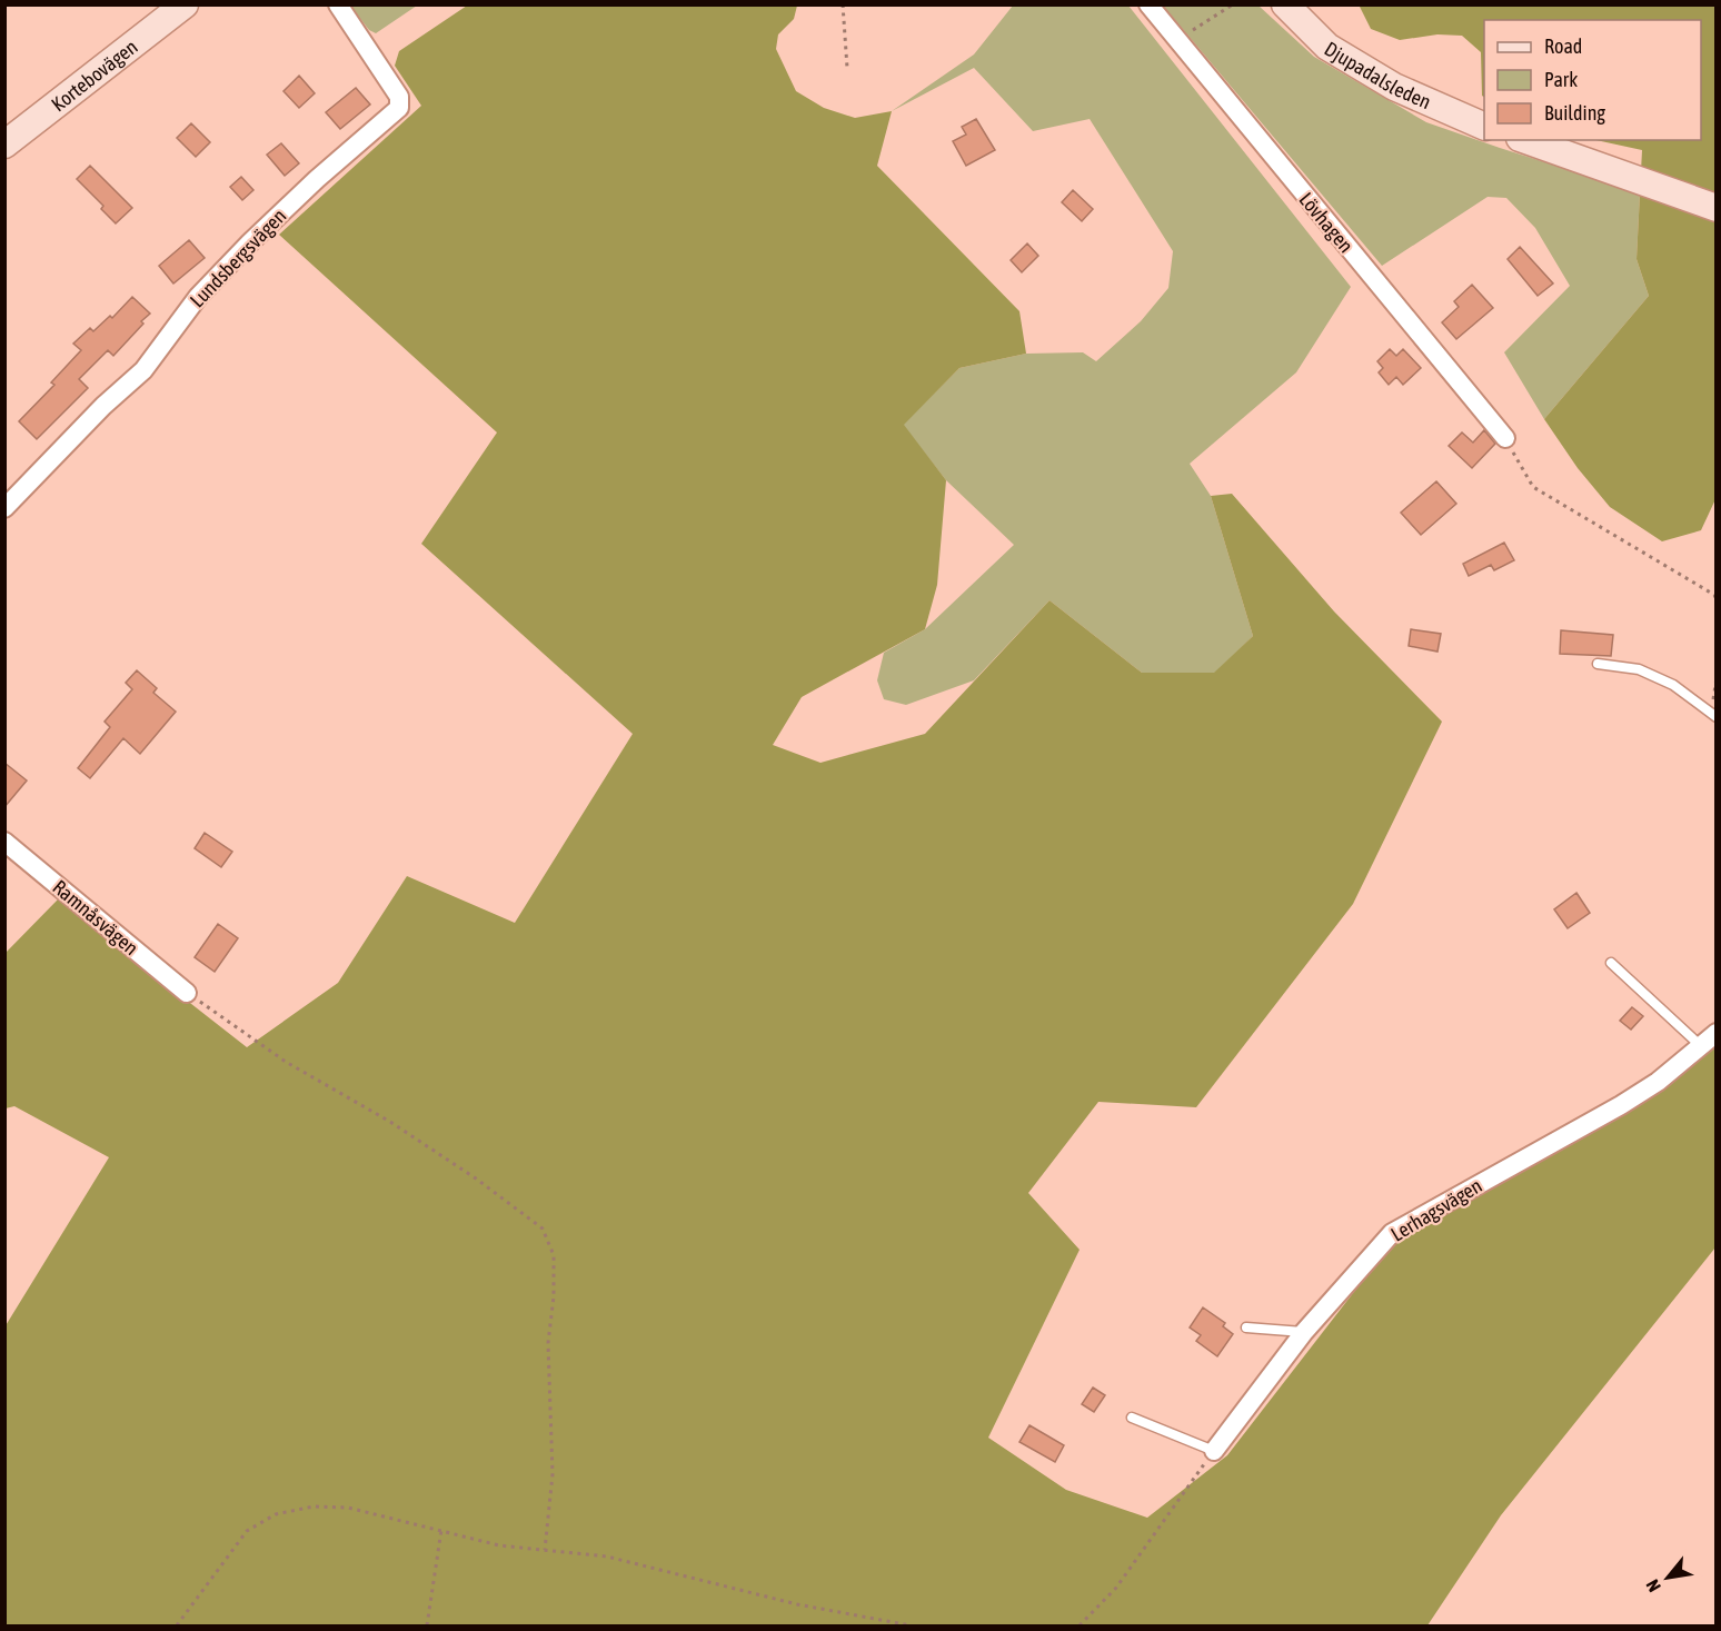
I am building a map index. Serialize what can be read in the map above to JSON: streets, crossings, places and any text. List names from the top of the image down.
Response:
{
  "streets": {
    "street": [
      "Djupadalsleden",
      "Kortebovägen",
      "Lövhagen",
      "Lundsbergsvägen",
      "Ramnåsvägen",
      "Lerhagsvägen"
    ]
  },
  "legend": ["Road", "Park", "Building"],
  "north": "bottom left"
}
